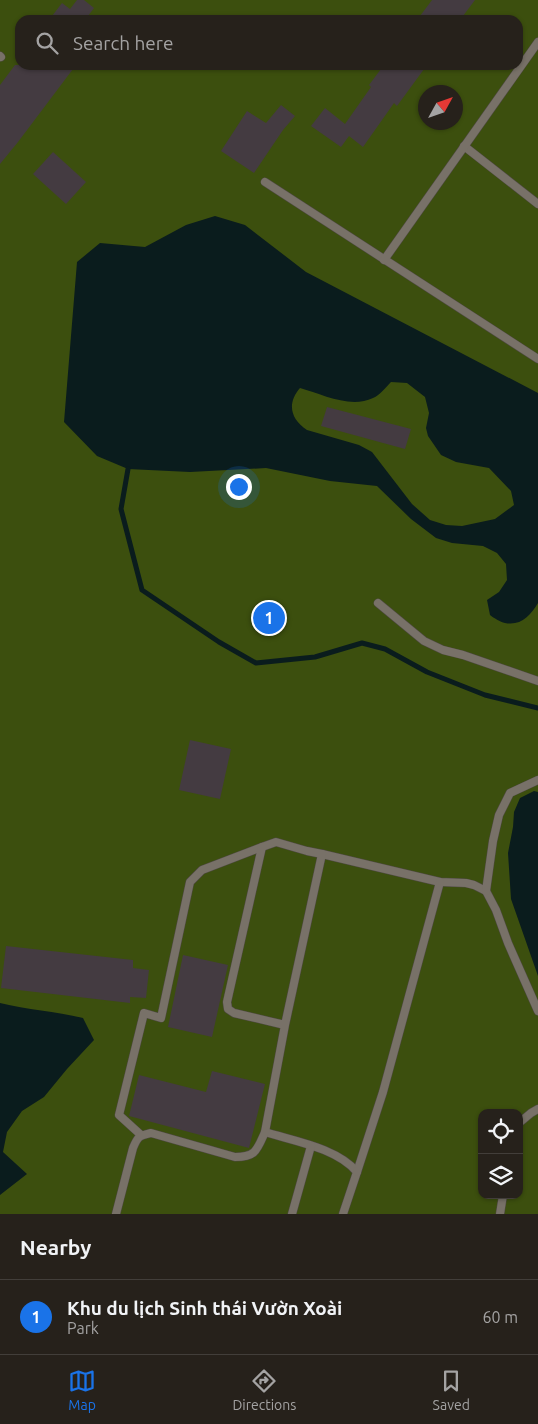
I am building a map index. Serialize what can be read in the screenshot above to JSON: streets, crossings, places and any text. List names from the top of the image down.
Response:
{
  "north": "top right",
  "page": {
    "search": "Search here",
    "pins": "1",
    "heading": "Nearby",
    "list": [
      {
        "mark": "1",
        "name": "Khu du lịch Sinh thái Vườn Xoài",
        "note": "Park",
        "value": "60 m"
      }
    ],
    "nav": ["Map", "Directions", "Saved"]
  }
}
